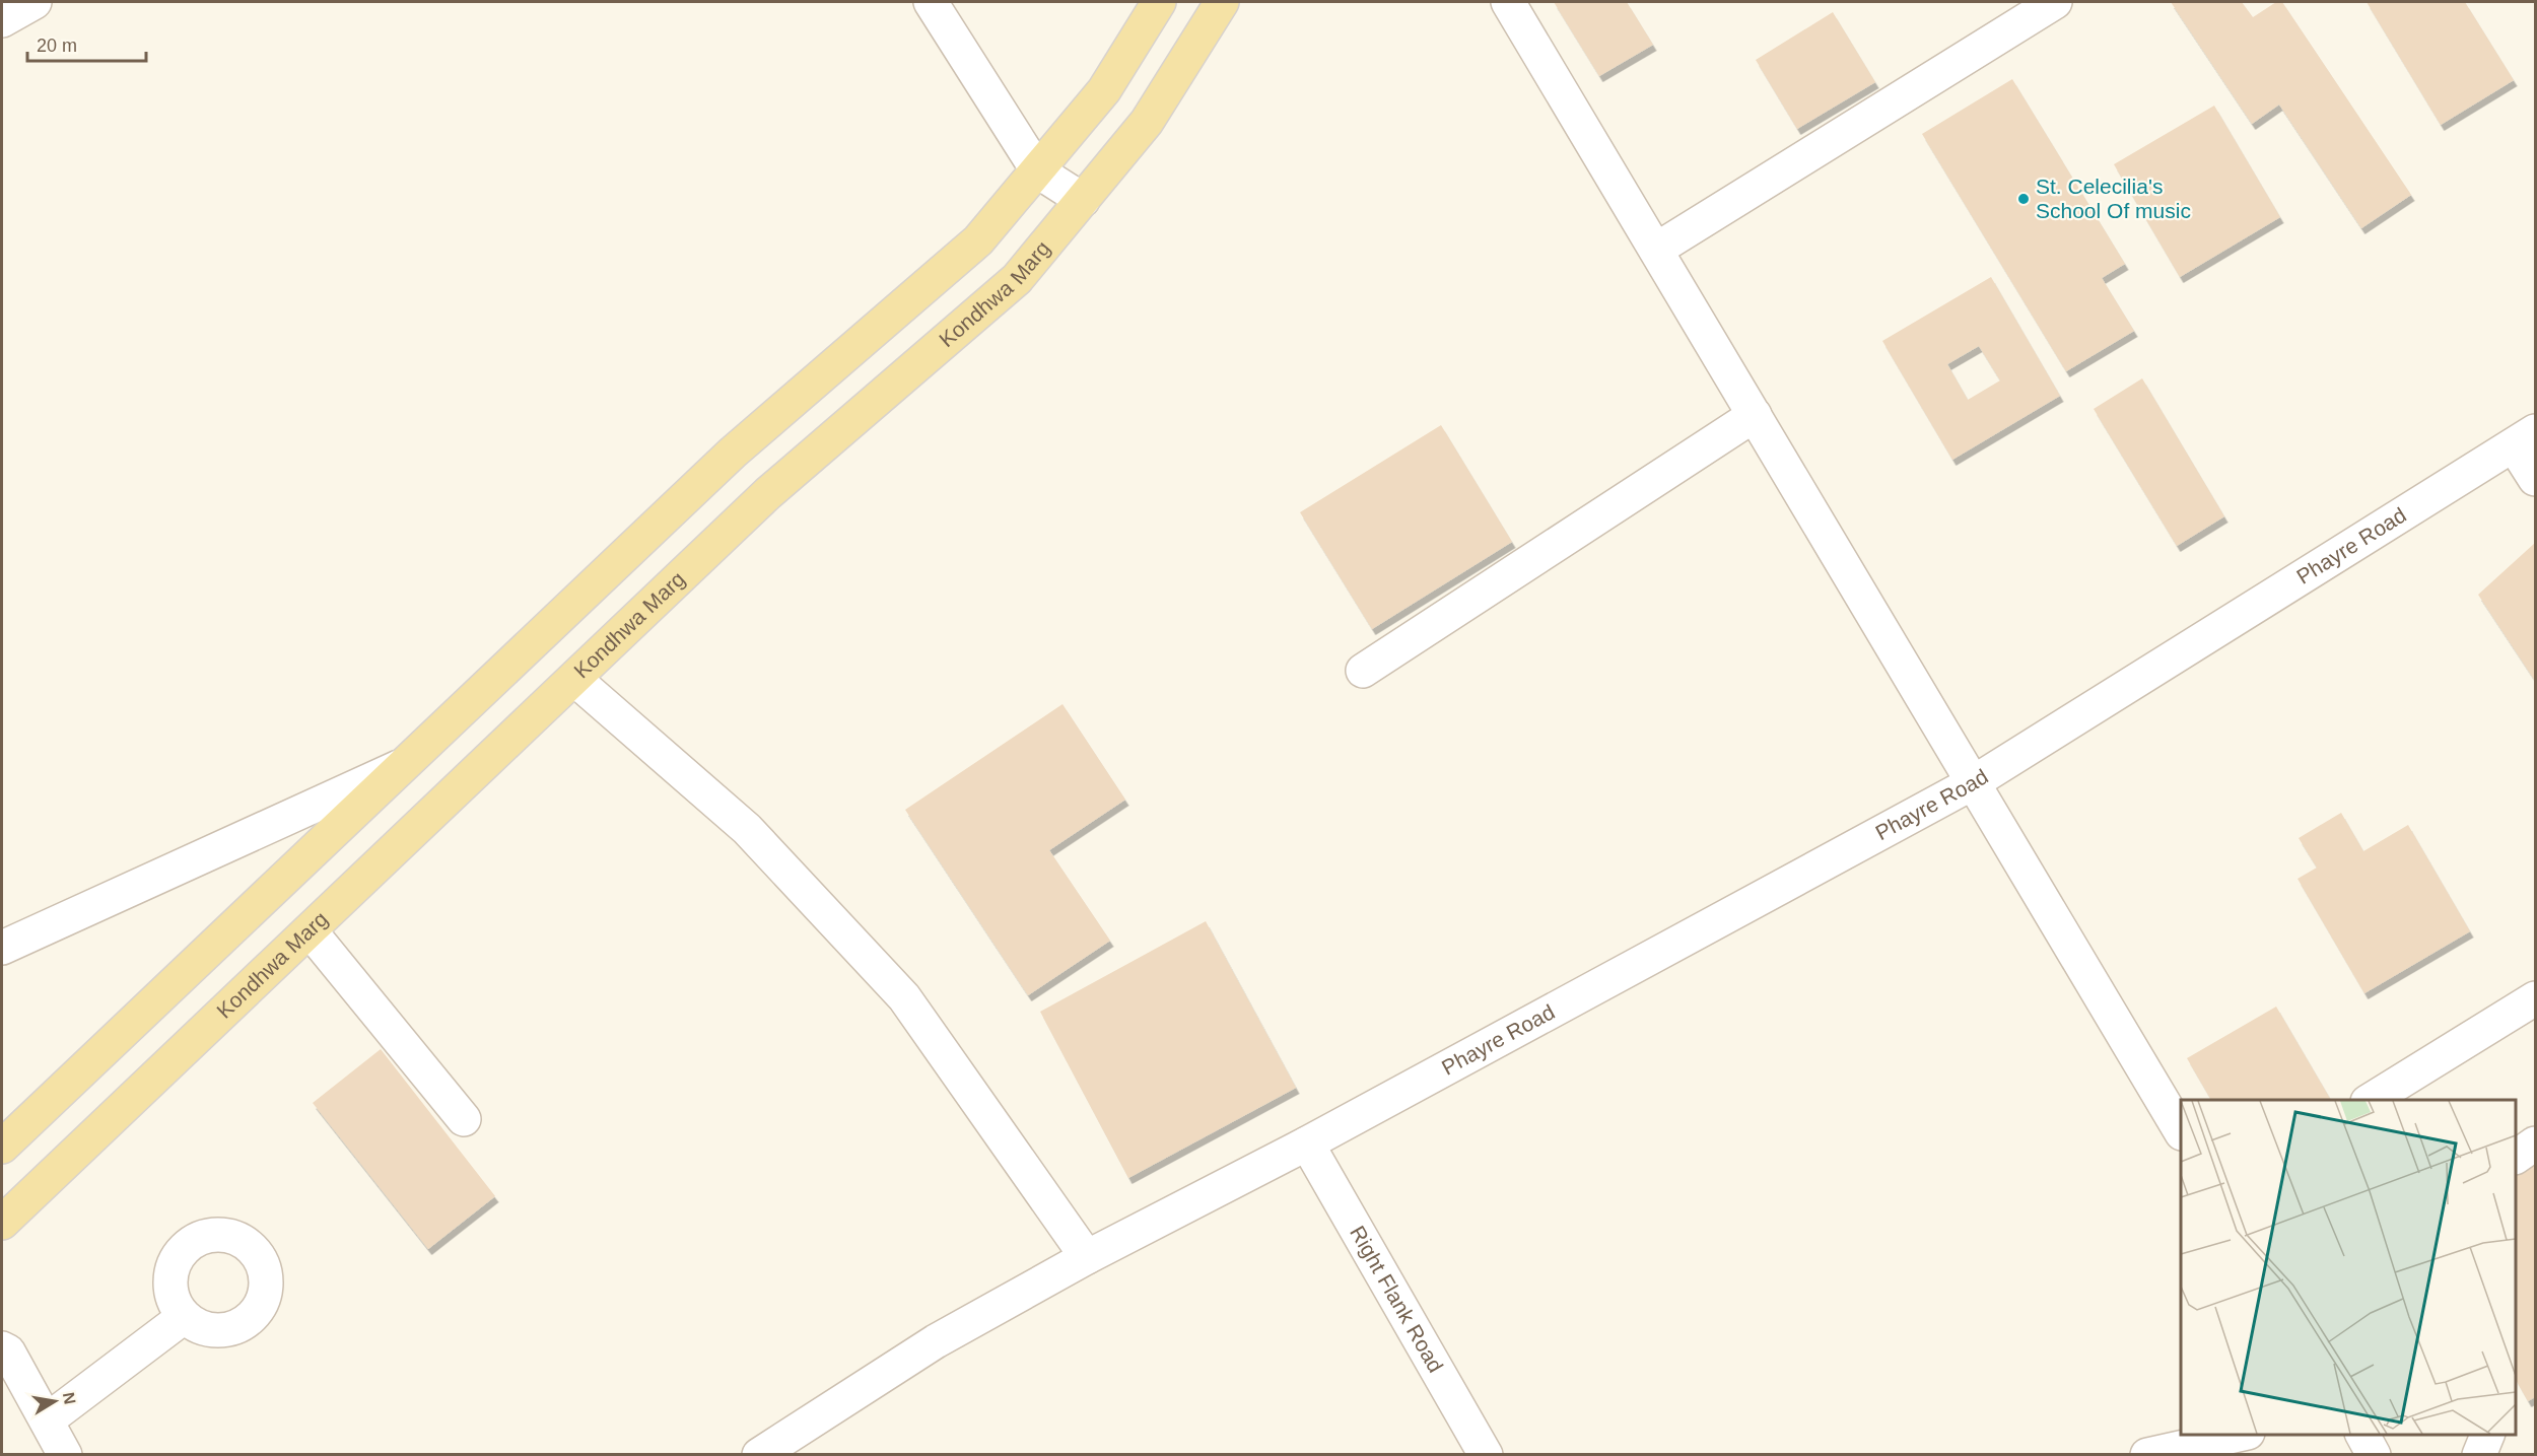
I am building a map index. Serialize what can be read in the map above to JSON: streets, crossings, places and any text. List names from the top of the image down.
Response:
{
  "streets": {
    "main road": ["Kondhwa Marg"],
    "street": ["Phayre Road", "Right Flank Road"]
  },
  "crossings": [
    ["Phayre Road", "Right Flank Road"]
  ],
  "places": ["St. Celecilia's School Of music"],
  "scale_bar": "20 m",
  "north": "right"
}
